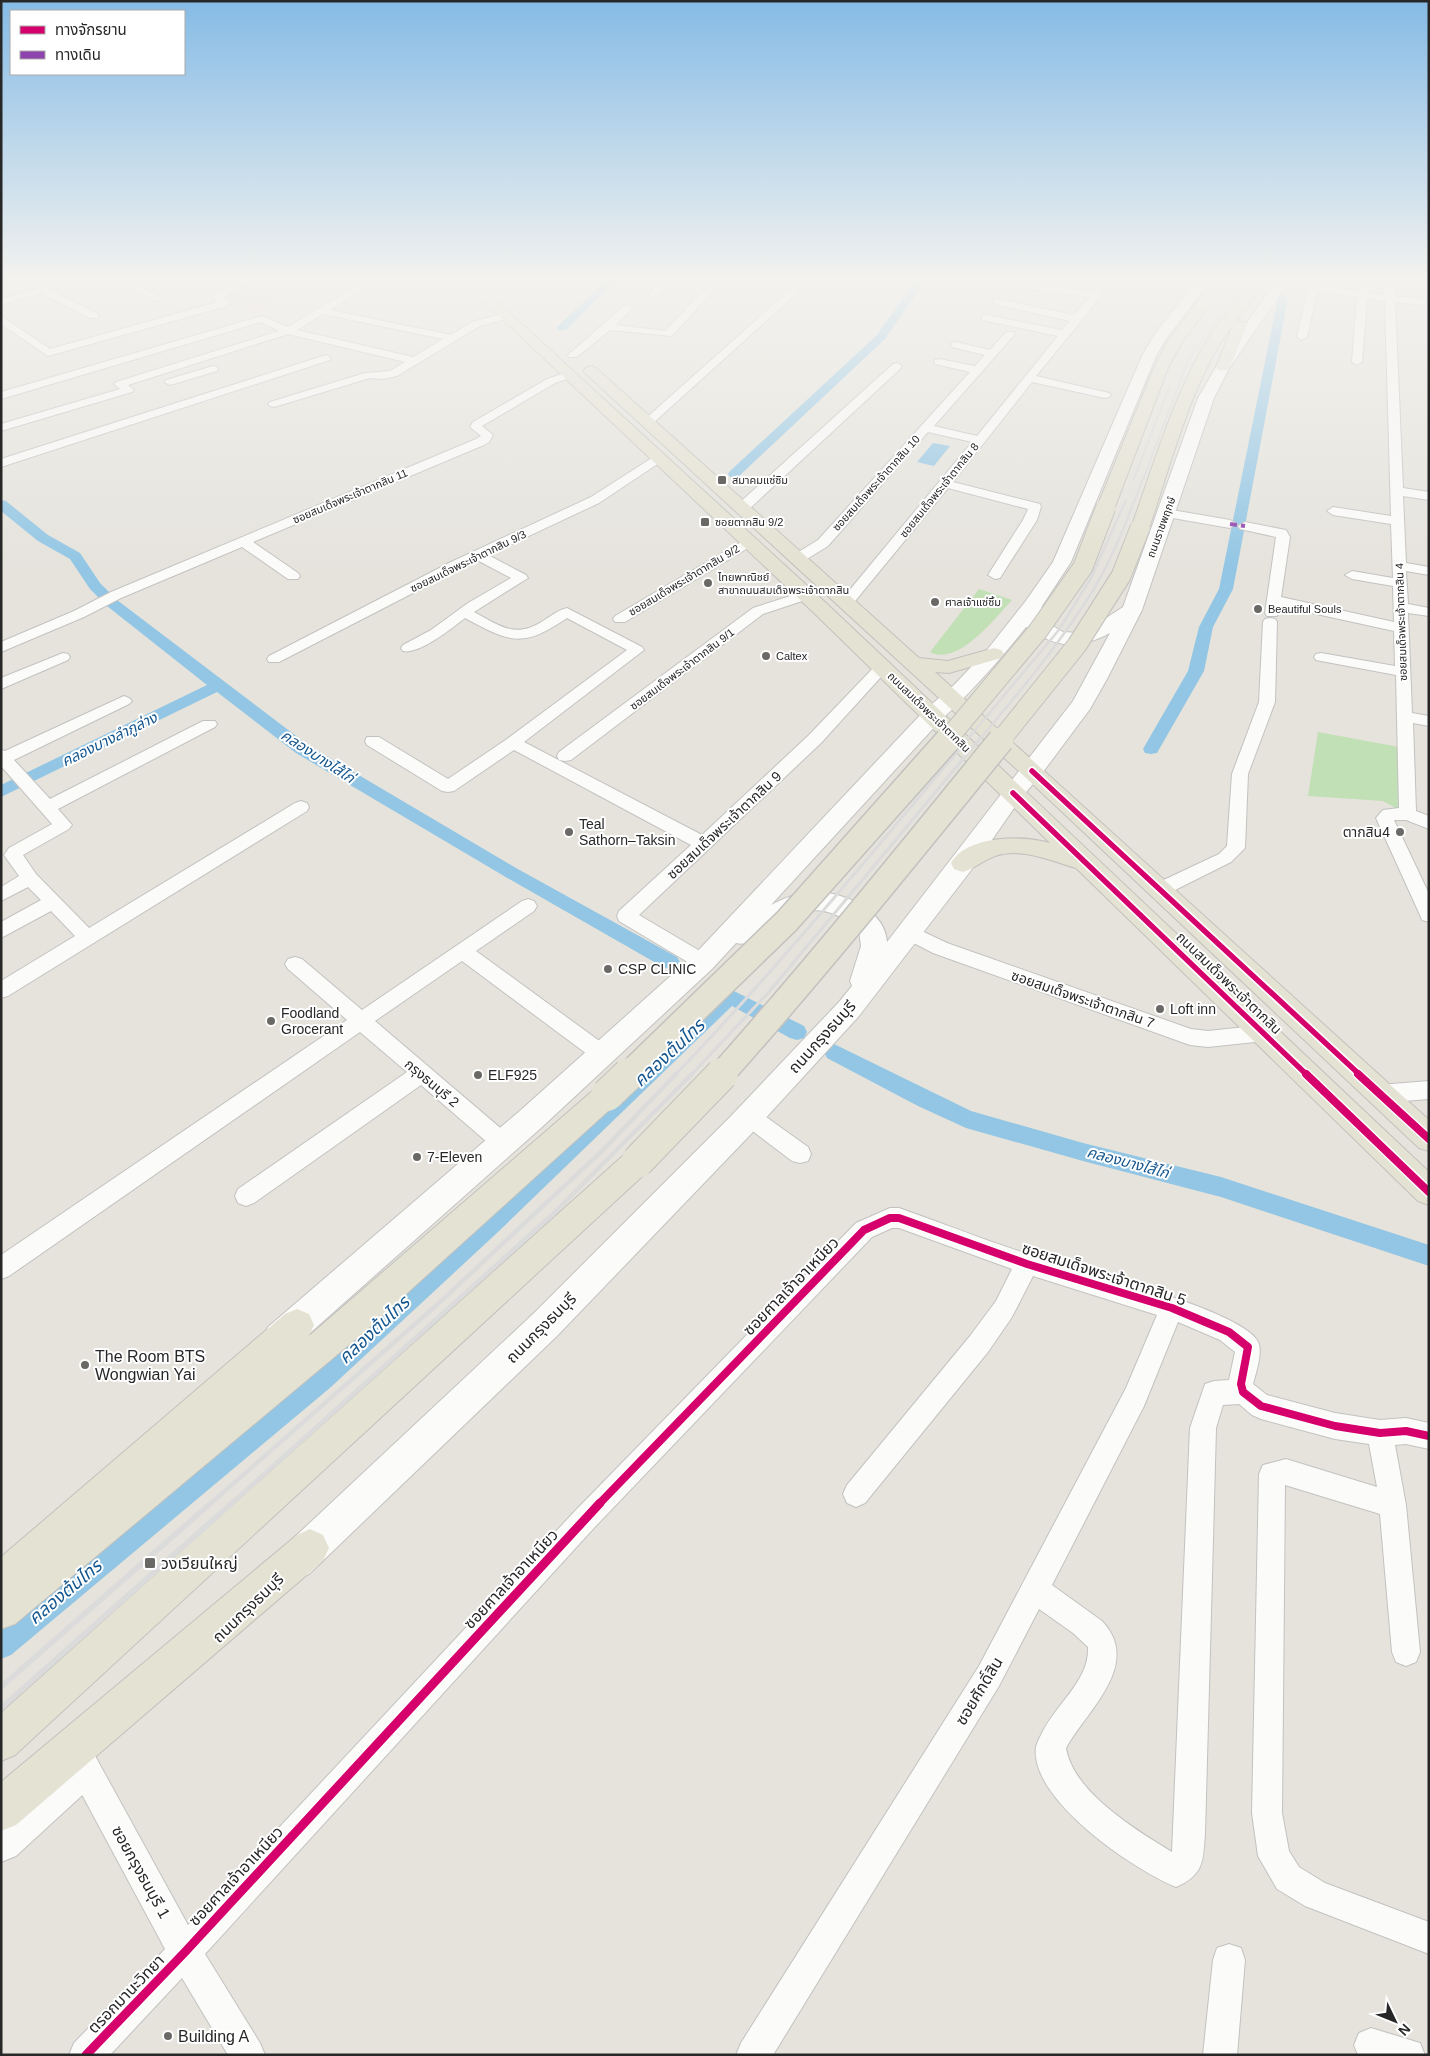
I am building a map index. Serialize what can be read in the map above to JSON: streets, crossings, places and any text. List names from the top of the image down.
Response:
{
  "streets": {
    "main road": ["ถนนราชพฤกษ์", "ถนนสมเด็จพระเจ้าตากสิน", "ถนนกรุงธนบุรี"],
    "street": [
      "ซอยสมเด็จพระเจ้าตากสิน 10",
      "ซอยสมเด็จพระเจ้าตากสิน 8",
      "ซอยสมเด็จพระเจ้าตากสิน 11",
      "ซอยสมเด็จพระเจ้าตากสิน 9/3",
      "ซอยสมเด็จพระเจ้าตากสิน 9/2",
      "ซอยสมเด็จพระเจ้าตากสิน 4",
      "ซอยสมเด็จพระเจ้าตากสิน 9/1",
      "ซอยสมเด็จพระเจ้าตากสิน 9",
      "ซอยสมเด็จพระเจ้าตากสิน 7",
      "กรุงธนบุรี 2",
      "ซอยสมเด็จพระเจ้าตากสิน 5",
      "ซอยศาลเจ้าอาเหนียว",
      "ซอยศักดิ์สิน",
      "ซอยกรุงธนบุรี 1",
      "ตรอกมานะวิทยา"
    ]
  },
  "crossings": [
    ["ซอยสมเด็จพระเจ้าตากสิน 10", "ถนนสมเด็จพระเจ้าตากสิน"],
    ["ซอยสมเด็จพระเจ้าตากสิน 8", "ถนนสมเด็จพระเจ้าตากสิน"],
    ["ถนนราชพฤกษ์", "ถนนสมเด็จพระเจ้าตากสิน"],
    ["ถนนราชพฤกษ์", "ถนนกรุงธนบุรี"],
    ["ซอยสมเด็จพระเจ้าตากสิน 9/3", "ถนนสมเด็จพระเจ้าตากสิน"],
    ["ซอยสมเด็จพระเจ้าตากสิน 9/2", "ถนนสมเด็จพระเจ้าตากสิน"],
    ["ซอยสมเด็จพระเจ้าตากสิน 9/1", "ถนนสมเด็จพระเจ้าตากสิน"],
    ["ถนนสมเด็จพระเจ้าตากสิน", "ซอยสมเด็จพระเจ้าตากสิน 9"],
    ["ถนนสมเด็จพระเจ้าตากสิน", "ซอยสมเด็จพระเจ้าตากสิน 7"],
    ["ถนนสมเด็จพระเจ้าตากสิน", "ถนนกรุงธนบุรี"],
    ["ซอยสมเด็จพระเจ้าตากสิน 7", "ถนนกรุงธนบุรี"],
    ["ถนนกรุงธนบุรี", "ซอยกรุงธนบุรี 1"],
    ["ซอยสมเด็จพระเจ้าตากสิน 5", "ซอยศาลเจ้าอาเหนียว"],
    ["ซอยสมเด็จพระเจ้าตากสิน 5", "ซอยศักดิ์สิน"],
    ["ซอยศาลเจ้าอาเหนียว", "ซอยกรุงธนบุรี 1"],
    ["ซอยศาลเจ้าอาเหนียว", "ตรอกมานะวิทยา"],
    ["ซอยกรุงธนบุรี 1", "ตรอกมานะวิทยา"]
  ],
  "water": ["คลองบางลำภูล่าง", "คลองบางไส้ไก่", "คลองต้นไทร"],
  "places": {
    "transit": ["สมาคมแซ่ซิม", "ซอยตากสิน 9/2", "วงเวียนใหญ่"],
    "other": [
      "ไทยพาณิชย์ สาขาถนนสมเด็จพระเจ้าตากสิน",
      "ศาลเจ้าแซ่ซิ้ม",
      "Beautiful Souls",
      "Caltex",
      "Teal Sathorn–Taksin",
      "ตากสิน4",
      "CSP CLINIC",
      "Loft inn",
      "Foodland Grocerant",
      "ELF925",
      "7-Eleven",
      "The Room BTS Wongwian Yai",
      "Building A"
    ]
  },
  "legend": ["ทางจักรยาน", "ทางเดิน"],
  "north": "bottom right"
}
